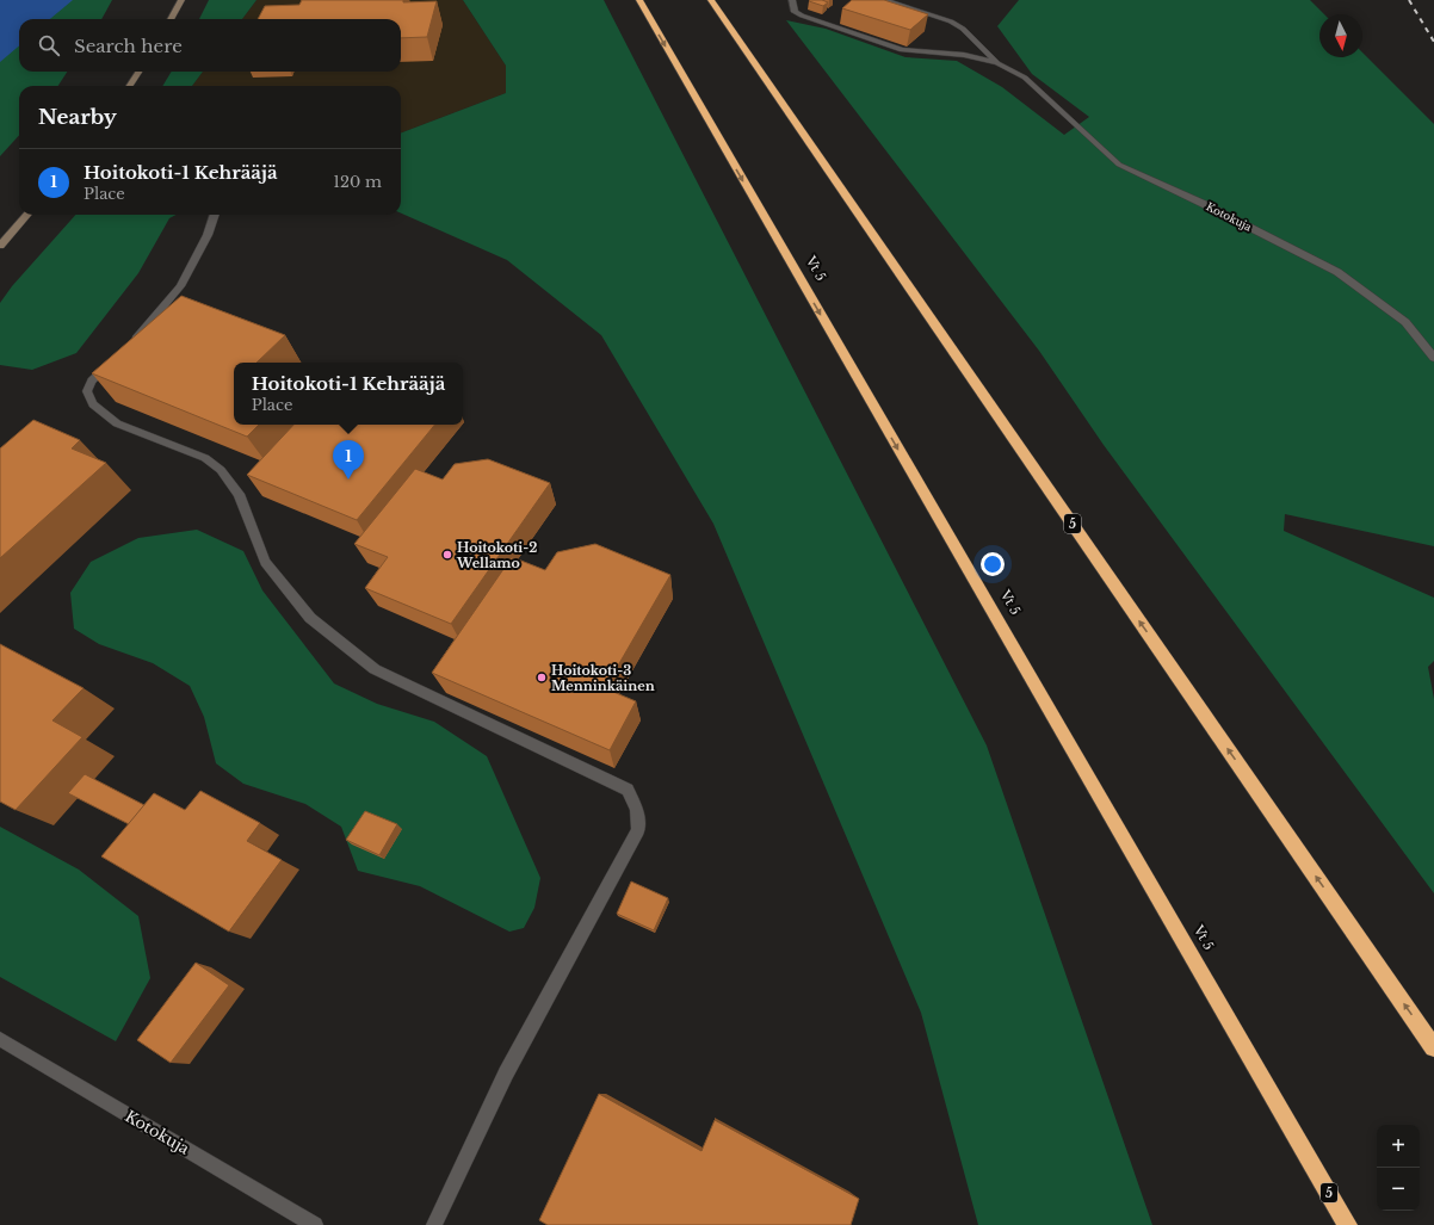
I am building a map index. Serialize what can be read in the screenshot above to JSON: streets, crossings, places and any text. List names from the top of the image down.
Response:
{
  "streets": {
    "highway": ["Vt 5", "5"],
    "street": ["Kotokuja"]
  },
  "places": ["Hoitokoti-2 Wellamo", "Hoitokoti-3 Menninkäinen"],
  "north": "bottom",
  "page": {
    "search": "Search here",
    "heading": "Nearby",
    "list": [
      {
        "mark": "1",
        "name": "Hoitokoti-1 Kehrääjä",
        "note": "Place",
        "value": "120 m"
      }
    ],
    "popup": ["Hoitokoti-1 Kehrääjä", "Place"],
    "pins": "1",
    "map_buttons": ["+", "−"]
  }
}
